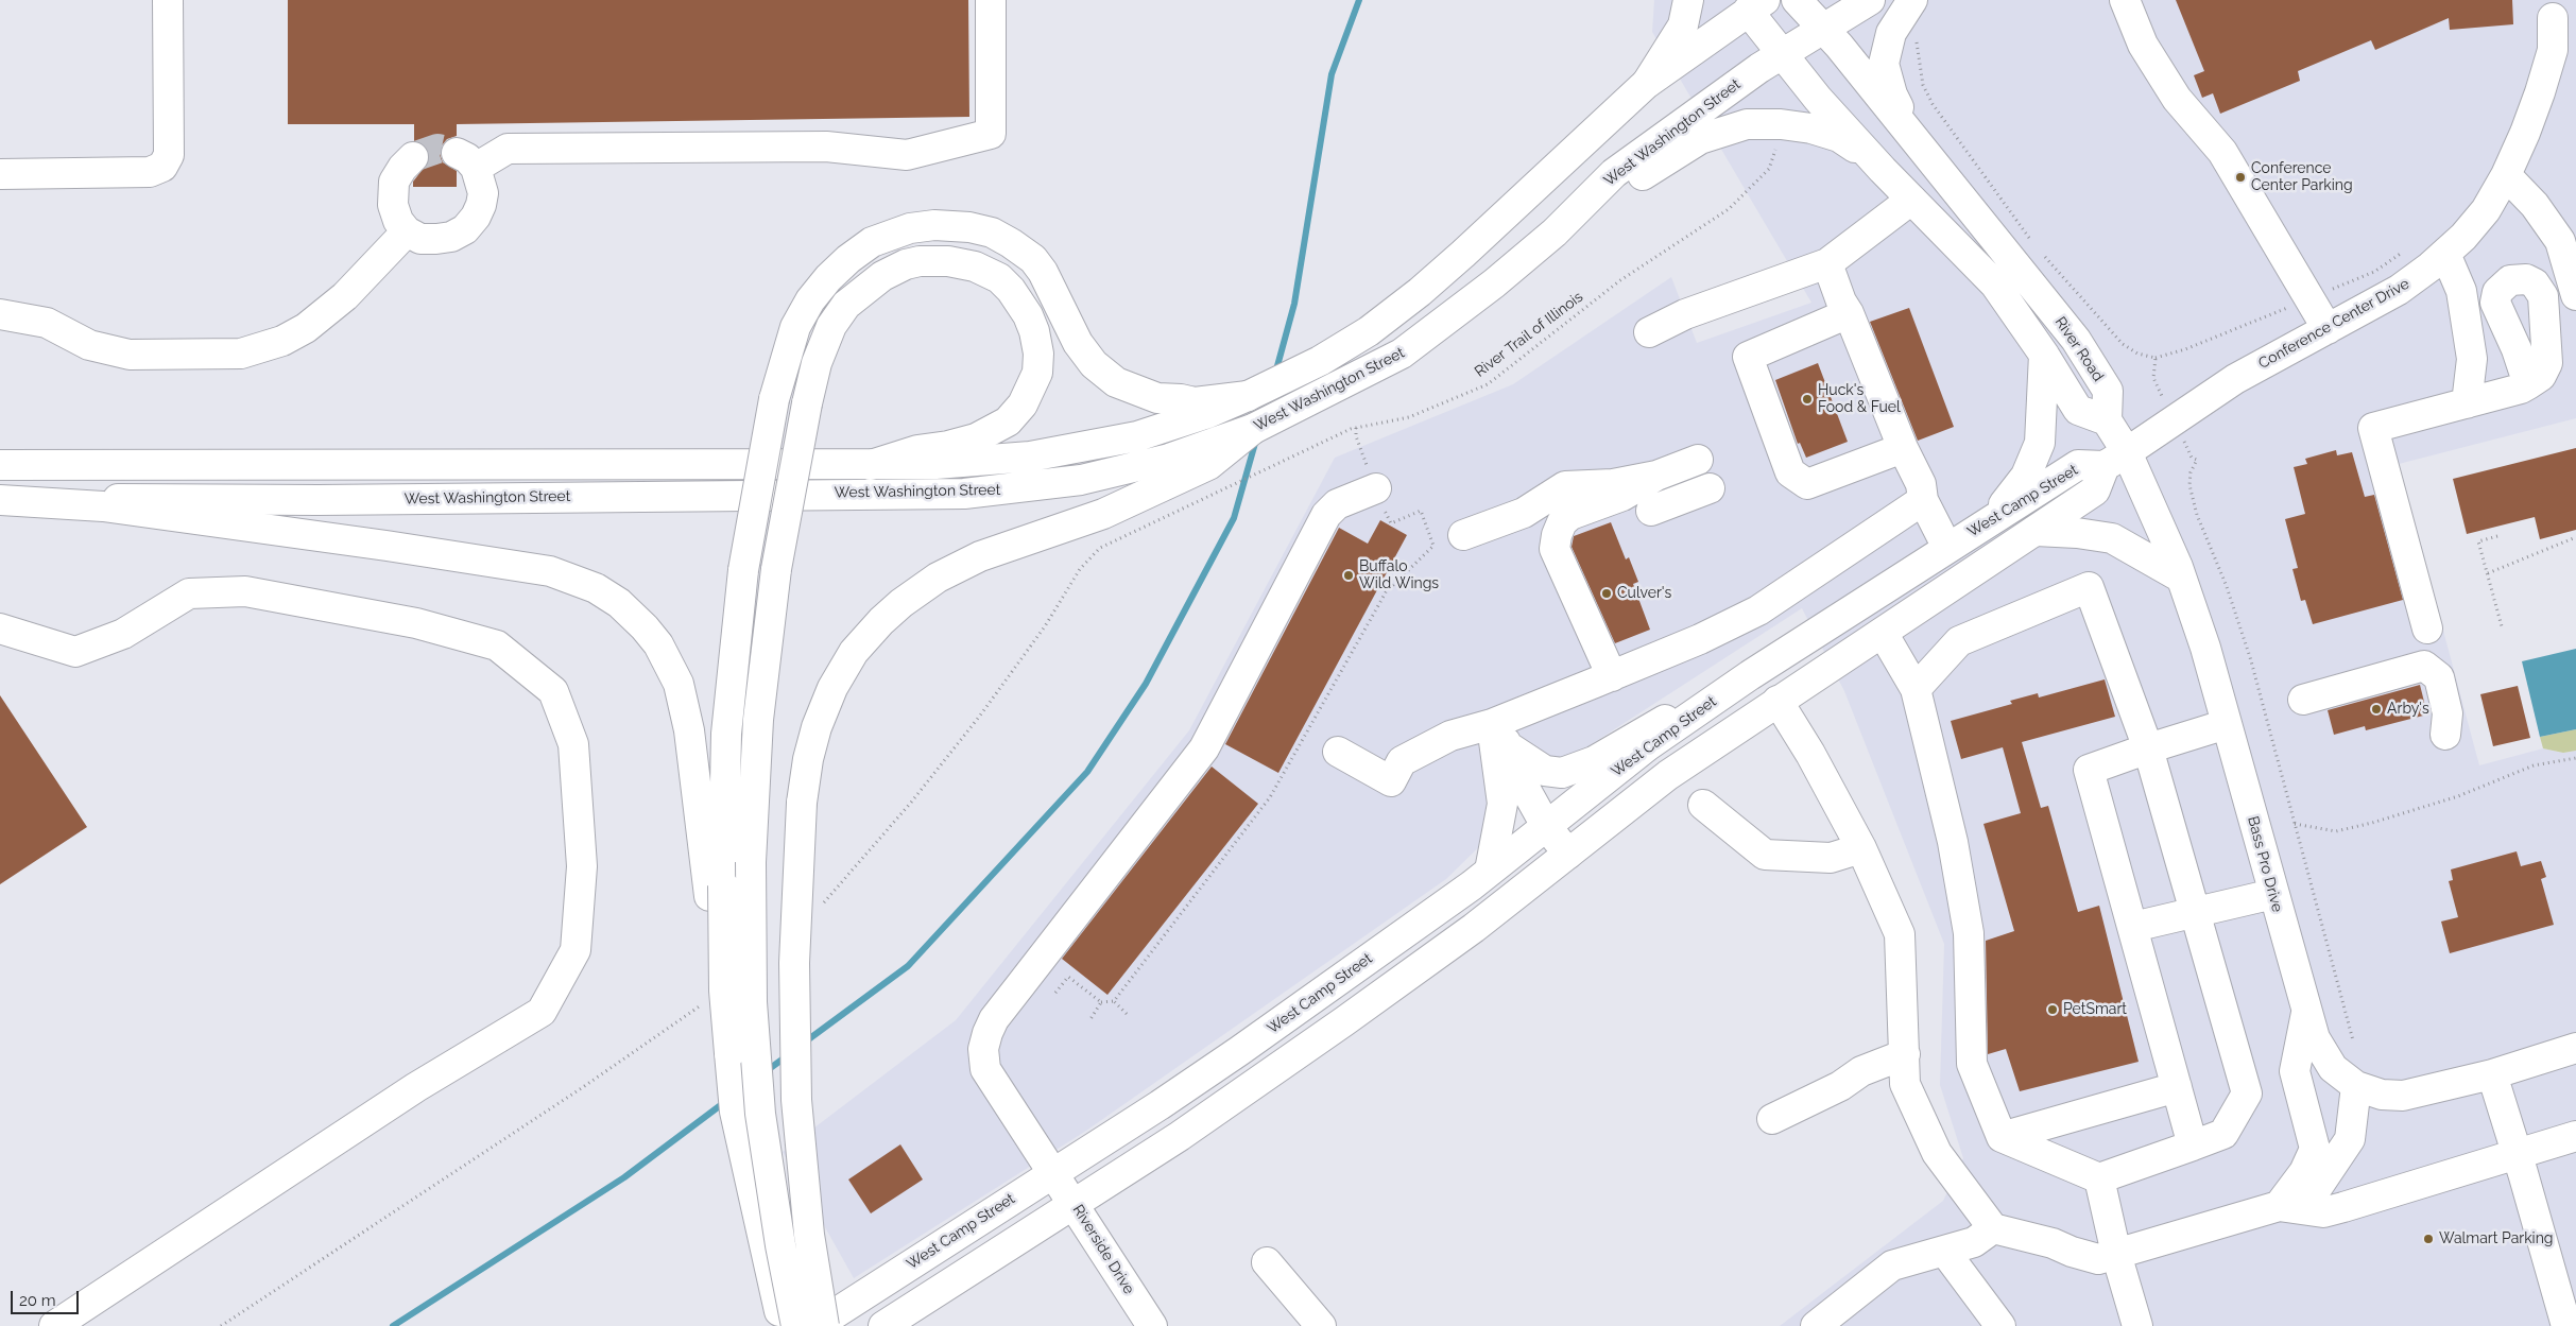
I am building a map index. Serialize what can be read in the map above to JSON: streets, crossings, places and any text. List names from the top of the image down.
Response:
{
  "streets": {
    "main road": [
      "West Washington Street",
      "Conference Center Drive",
      "River Road",
      "West Camp Street",
      "Bass Pro Drive",
      "Riverside Drive"
    ],
    "path": ["River Trail of Illinois"]
  },
  "crossings": [
    ["West Washington Street", "River Road"],
    ["Conference Center Drive", "West Camp Street"],
    ["Conference Center Drive", "Bass Pro Drive"],
    ["River Road", "Bass Pro Drive"],
    ["West Camp Street", "Bass Pro Drive"],
    ["West Camp Street", "Riverside Drive"]
  ],
  "places": [
    "Conference Center Parking",
    "Huck's Food & Fuel",
    "Buffalo Wild Wings",
    "Culver's",
    "Arby's",
    "PetSmart",
    "Walmart Parking"
  ],
  "scale_bar": "20 m"
}
